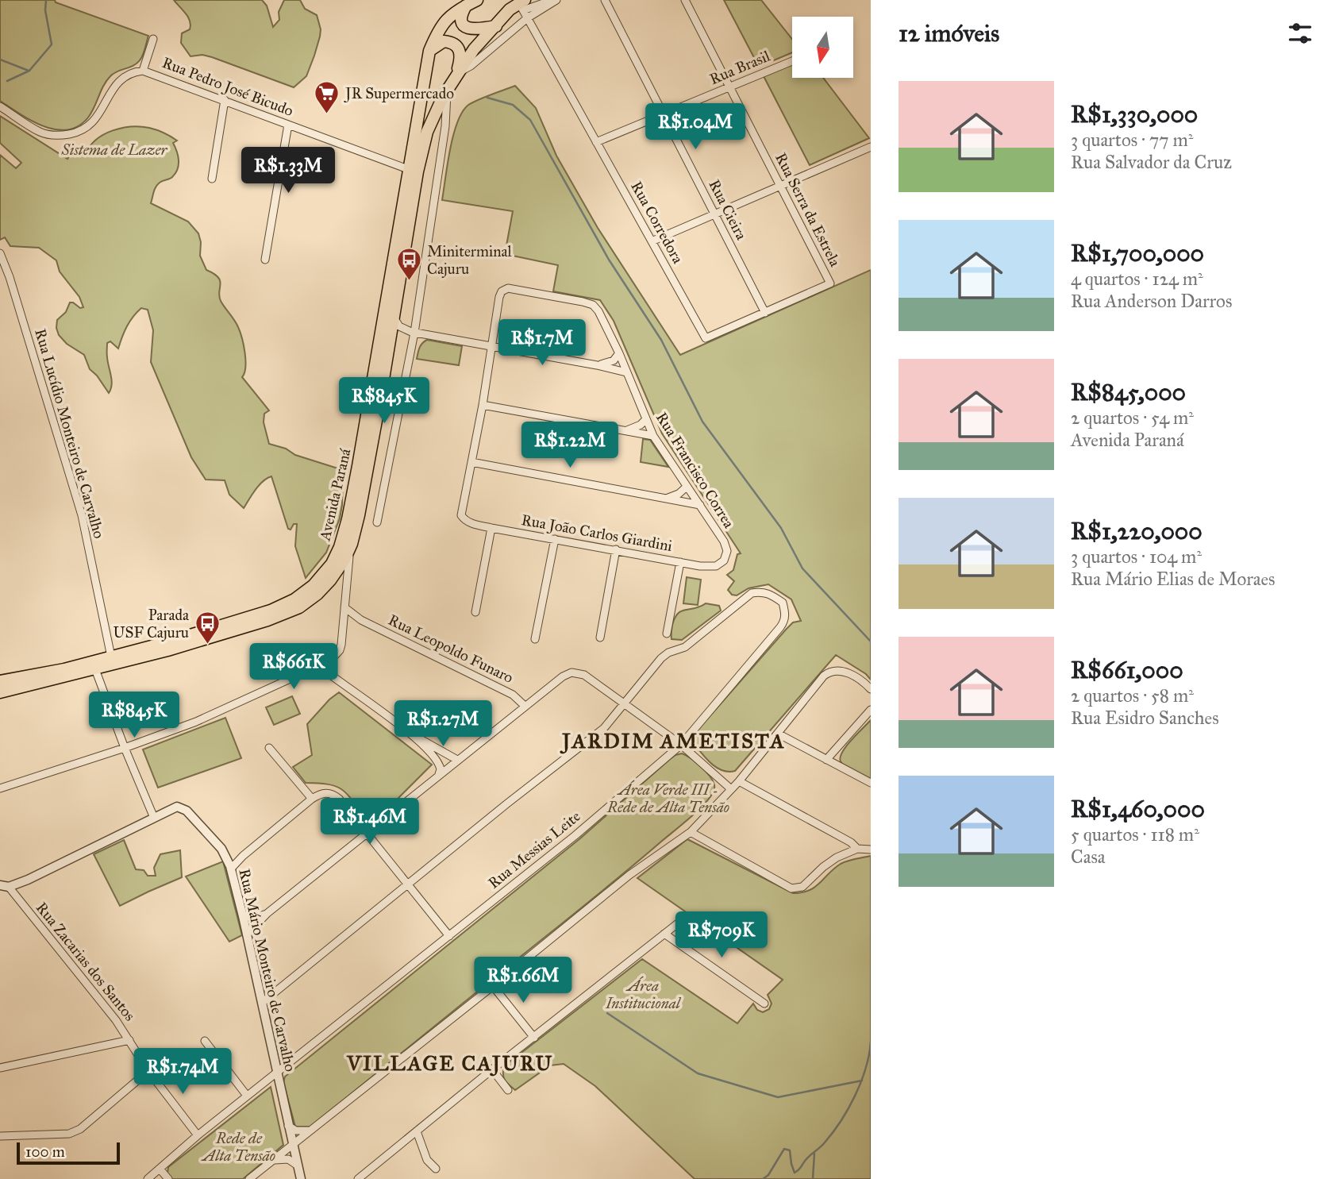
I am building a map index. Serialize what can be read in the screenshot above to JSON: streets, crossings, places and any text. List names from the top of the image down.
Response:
{
  "streets": {
    "main road": ["Avenida Paraná"],
    "street": [
      "Rua Brasil",
      "Rua Pedro José Bicudo",
      "Rua Cieira",
      "Rua Serra da Estrela",
      "Rua Corredora",
      "Rua Lucídio Monteiro de Carvalho",
      "Rua Francisco Correa",
      "Rua João Carlos Giardini",
      "Rua Leopoldo Funaro",
      "Rua Messias Leite",
      "Rua Zacarias dos Santos",
      "Rua Mário Monteiro de Carvalho"
    ]
  },
  "crossings": [
    ["Rua Brasil", "Rua Cieira"],
    ["Rua Brasil", "Rua Serra da Estrela"],
    ["Rua Brasil", "Rua Corredora"],
    ["Rua Pedro José Bicudo", "Avenida Paraná"],
    ["Rua Cieira", "Rua Serra da Estrela"],
    ["Rua Cieira", "Rua Corredora"],
    ["Rua Serra da Estrela", "Rua Corredora"],
    ["Rua Corredora", "Avenida Paraná"],
    ["Rua Lucídio Monteiro de Carvalho", "Avenida Paraná"],
    ["Rua Francisco Correa", "Rua João Carlos Giardini"],
    ["Rua Messias Leite", "Rua Zacarias dos Santos"],
    ["Rua Messias Leite", "Rua Mário Monteiro de Carvalho"]
  ],
  "districts": ["JARDIM AMETISTA", "VILLAGE CAJURU"],
  "parks": [
    "Sistema de Lazer",
    "Área Verde III - Rede de Alta Tensão",
    "Área Institucional",
    "Rede de Alta Tensão"
  ],
  "places": {
    "supermarket": ["JR Supermercado"],
    "bus stop": ["Miniterminal Cajuru", "Parada USF Cajuru"]
  },
  "scale_bar": "100 m",
  "north": "bottom",
  "page": {
    "heading": "12 imóveis",
    "list": [
      {
        "name": "R$1,330,000",
        "note": "3 quartos · 77 m² · Rua Salvador da Cruz"
      },
      {
        "name": "R$1,700,000",
        "note": "4 quartos · 124 m² · Rua Anderson Darros"
      },
      {
        "name": "R$845,000",
        "note": "2 quartos · 54 m² · Avenida Paraná"
      },
      {
        "name": "R$1,220,000",
        "note": "3 quartos · 104 m² · Rua Mário Elias de Moraes"
      },
      {
        "name": "R$661,000",
        "note": "2 quartos · 58 m² · Rua Esidro Sanches"
      },
      {
        "name": "R$1,460,000",
        "note": "5 quartos · 118 m² · Casa"
      }
    ],
    "price": [
      "R$1.04M",
      "R$1.33M",
      "R$1.7M",
      "R$845K",
      "R$1.22M",
      "R$661K",
      "R$845K",
      "R$1.27M",
      "R$1.46M",
      "R$709K",
      "R$1.66M",
      "R$1.74M"
    ],
    "scale": "100 m"
  }
}
